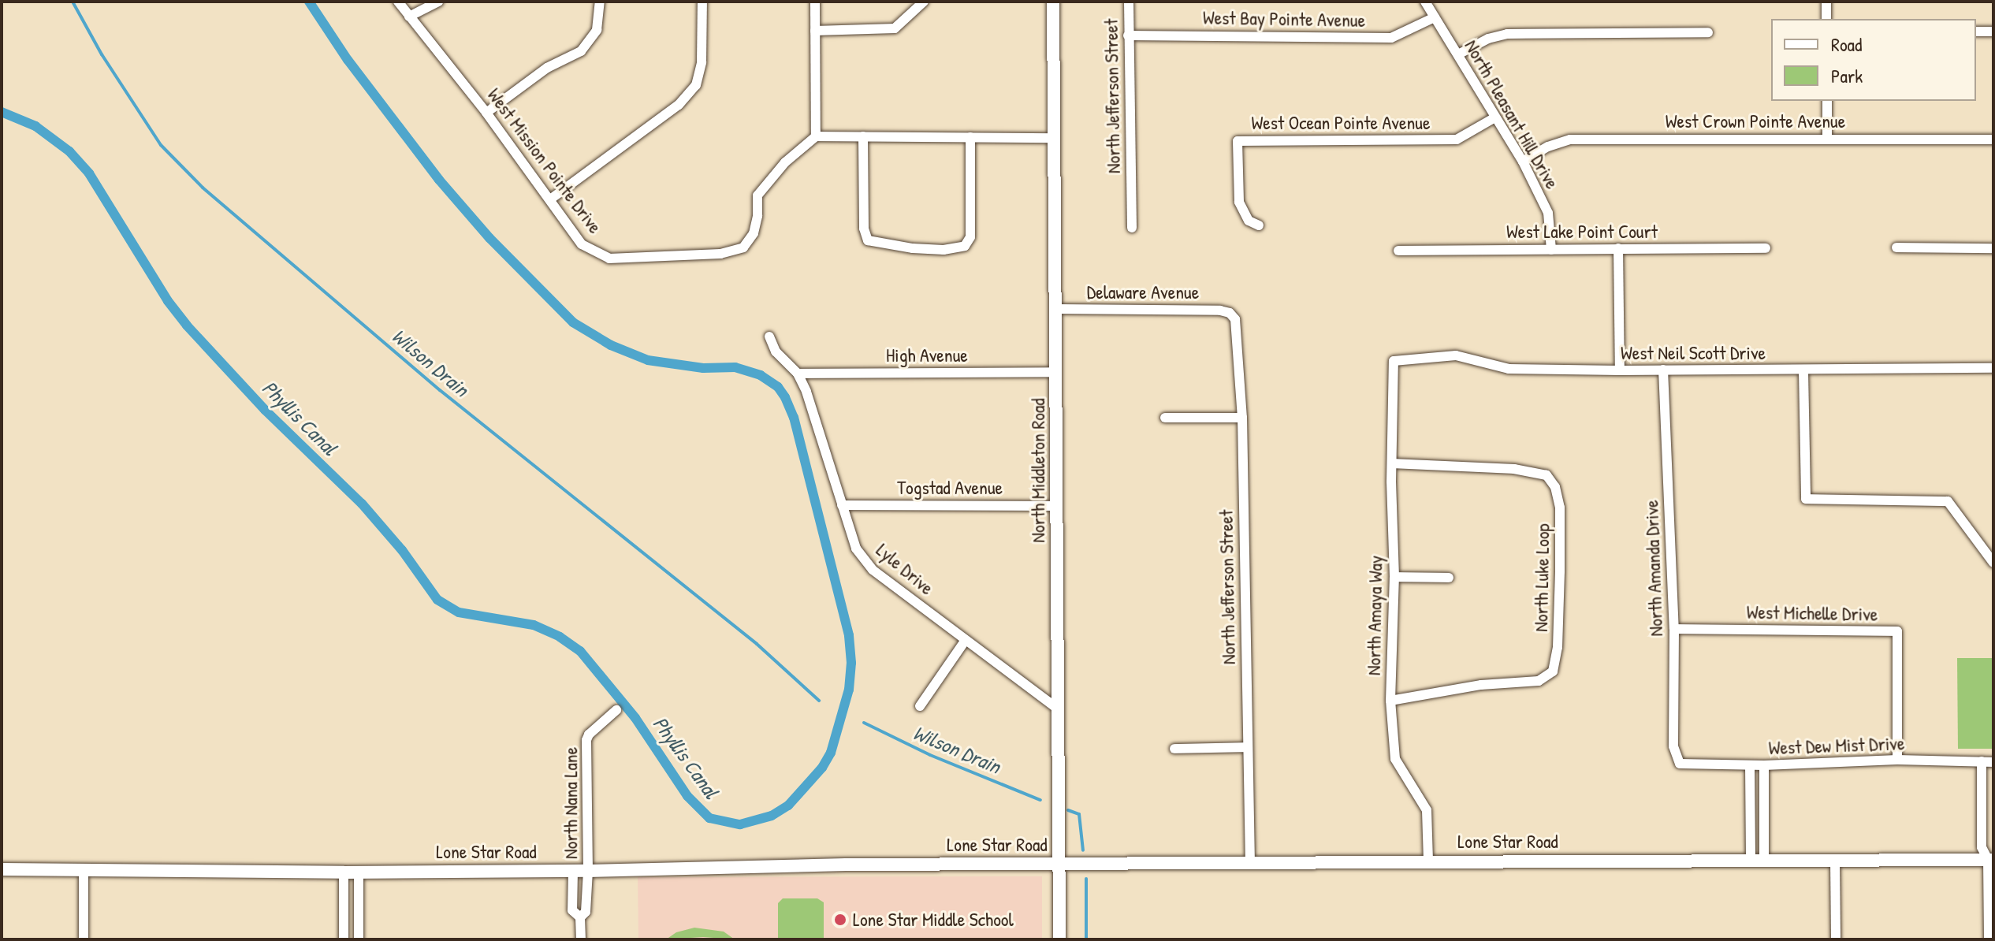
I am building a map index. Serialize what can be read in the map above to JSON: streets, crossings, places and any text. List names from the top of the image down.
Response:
{
  "streets": {
    "main road": ["North Middleton Road", "Lone Star Road"],
    "street": [
      "West Bay Pointe Avenue",
      "North Jefferson Street",
      "North Pleasant Hill Drive",
      "West Crown Pointe Avenue",
      "West Ocean Pointe Avenue",
      "West Mission Pointe Drive",
      "West Lake Point Court",
      "Delaware Avenue",
      "West Neil Scott Drive",
      "High Avenue",
      "Togstad Avenue",
      "North Amanda Drive",
      "Lyle Drive",
      "North Luke Loop",
      "West Michelle Drive",
      "North Amaya Way",
      "West Dew Mist Drive",
      "North Nana Lane"
    ]
  },
  "crossings": [
    ["West Bay Pointe Avenue", "North Jefferson Street"],
    ["West Bay Pointe Avenue", "North Pleasant Hill Drive"],
    ["North Jefferson Street", "Delaware Avenue"],
    ["North Jefferson Street", "Lone Star Road"],
    ["North Pleasant Hill Drive", "West Crown Pointe Avenue"],
    ["North Pleasant Hill Drive", "West Ocean Pointe Avenue"],
    ["North Pleasant Hill Drive", "West Lake Point Court"],
    ["Delaware Avenue", "North Middleton Road"],
    ["West Neil Scott Drive", "North Amanda Drive"],
    ["West Neil Scott Drive", "North Amaya Way"],
    ["High Avenue", "North Middleton Road"],
    ["High Avenue", "Lyle Drive"],
    ["North Middleton Road", "Togstad Avenue"],
    ["North Middleton Road", "Lyle Drive"],
    ["North Middleton Road", "Lone Star Road"],
    ["Togstad Avenue", "Lyle Drive"],
    ["North Amanda Drive", "West Michelle Drive"],
    ["North Amanda Drive", "West Dew Mist Drive"],
    ["North Luke Loop", "North Amaya Way"],
    ["West Michelle Drive", "West Dew Mist Drive"],
    ["North Amaya Way", "Lone Star Road"],
    ["North Nana Lane", "Lone Star Road"]
  ],
  "water": ["Wilson Drain", "Phyllis Canal"],
  "places": ["Lone Star Middle School"],
  "legend": ["Road", "Park"]
}
